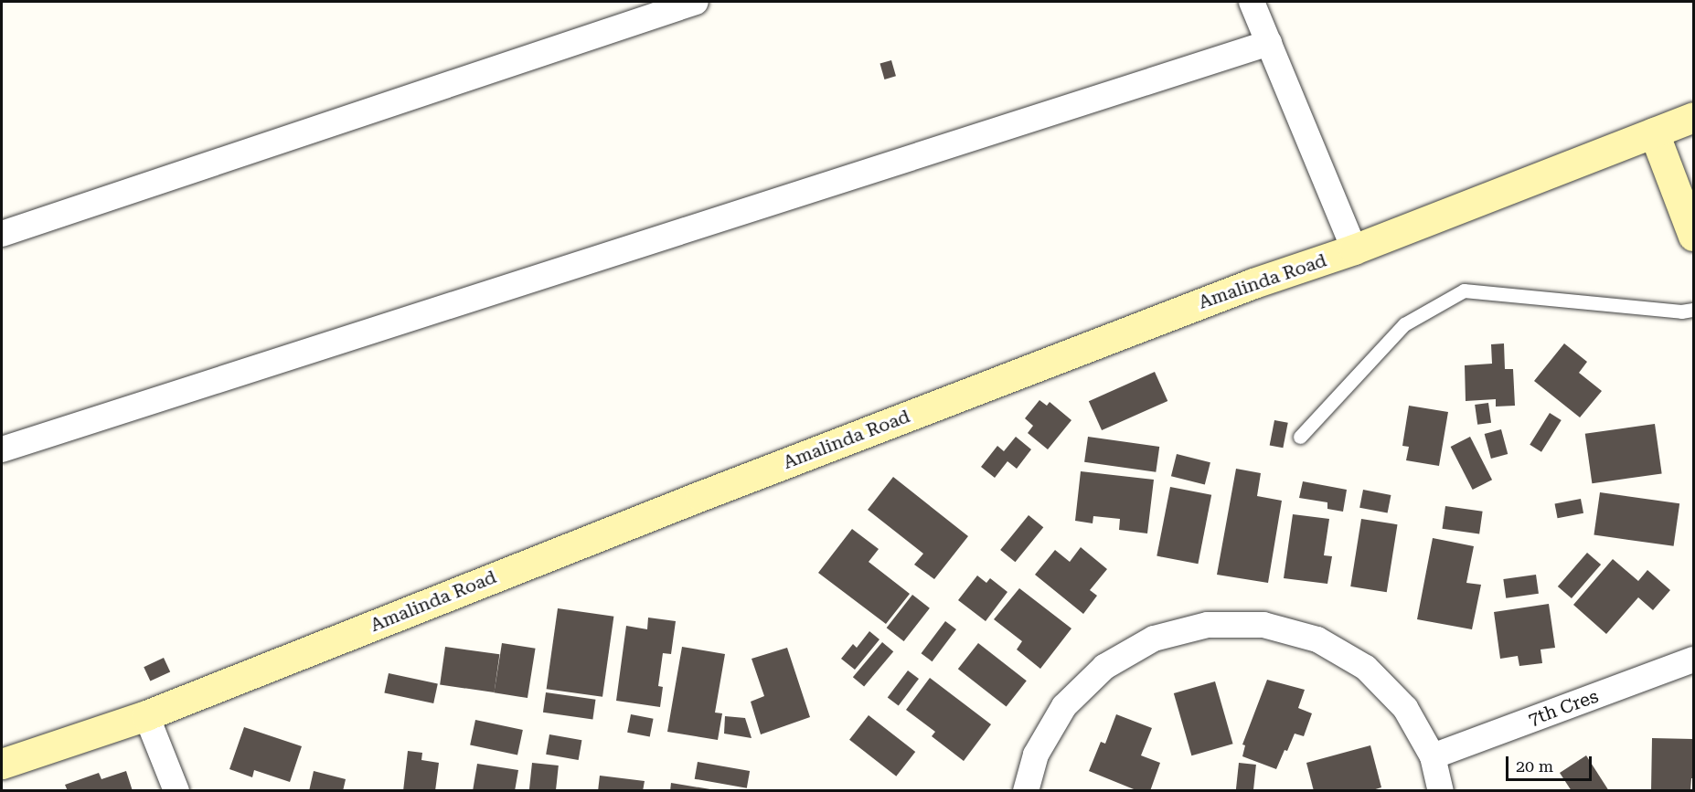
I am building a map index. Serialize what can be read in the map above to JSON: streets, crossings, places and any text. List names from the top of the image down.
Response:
{
  "streets": {
    "street": ["Amalinda Road", "7th Cres"]
  },
  "scale_bar": "20 m"
}
